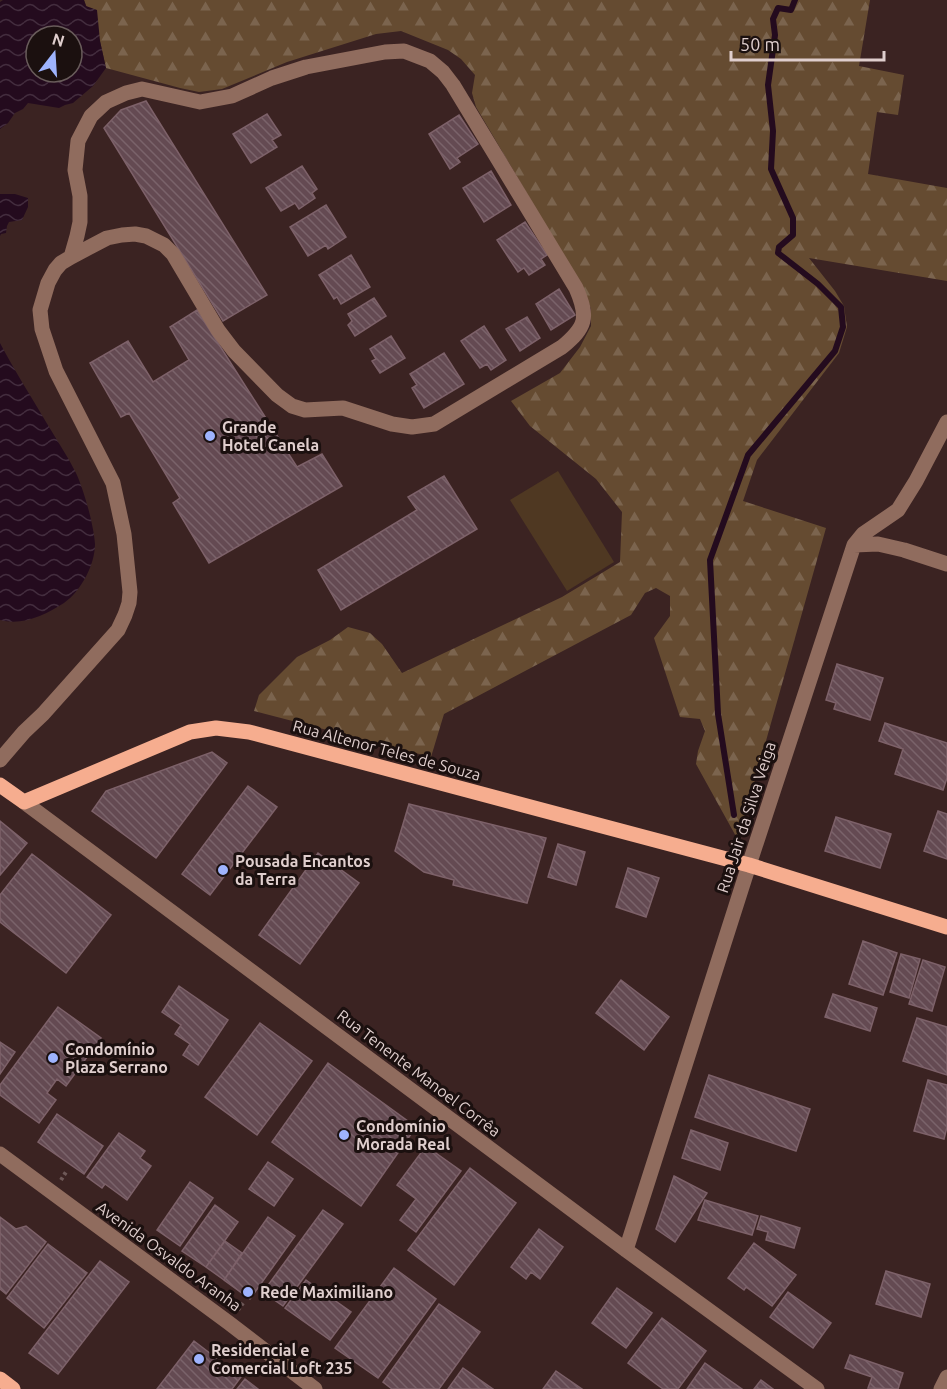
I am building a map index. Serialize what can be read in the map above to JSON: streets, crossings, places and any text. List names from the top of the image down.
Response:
{
  "streets": {
    "main road": ["Rua Altenor Teles de Souza", "Rua Tenente Manoel Corrêa"],
    "street": ["Rua Jair da Silva Veiga", "Avenida Osvaldo Aranha"]
  },
  "crossings": [
    ["Rua Altenor Teles de Souza", "Rua Jair da Silva Veiga"],
    ["Rua Altenor Teles de Souza", "Rua Tenente Manoel Corrêa"],
    ["Rua Jair da Silva Veiga", "Rua Tenente Manoel Corrêa"]
  ],
  "places": [
    "Grande Hotel Canela",
    "Pousada Encantos da Terra",
    "Condomínio Plaza Serrano",
    "Condomínio Morada Real",
    "Rede Maximiliano",
    "Residencial e Comercial Loft 235"
  ],
  "scale_bar": "50 m",
  "north": "top"
}
